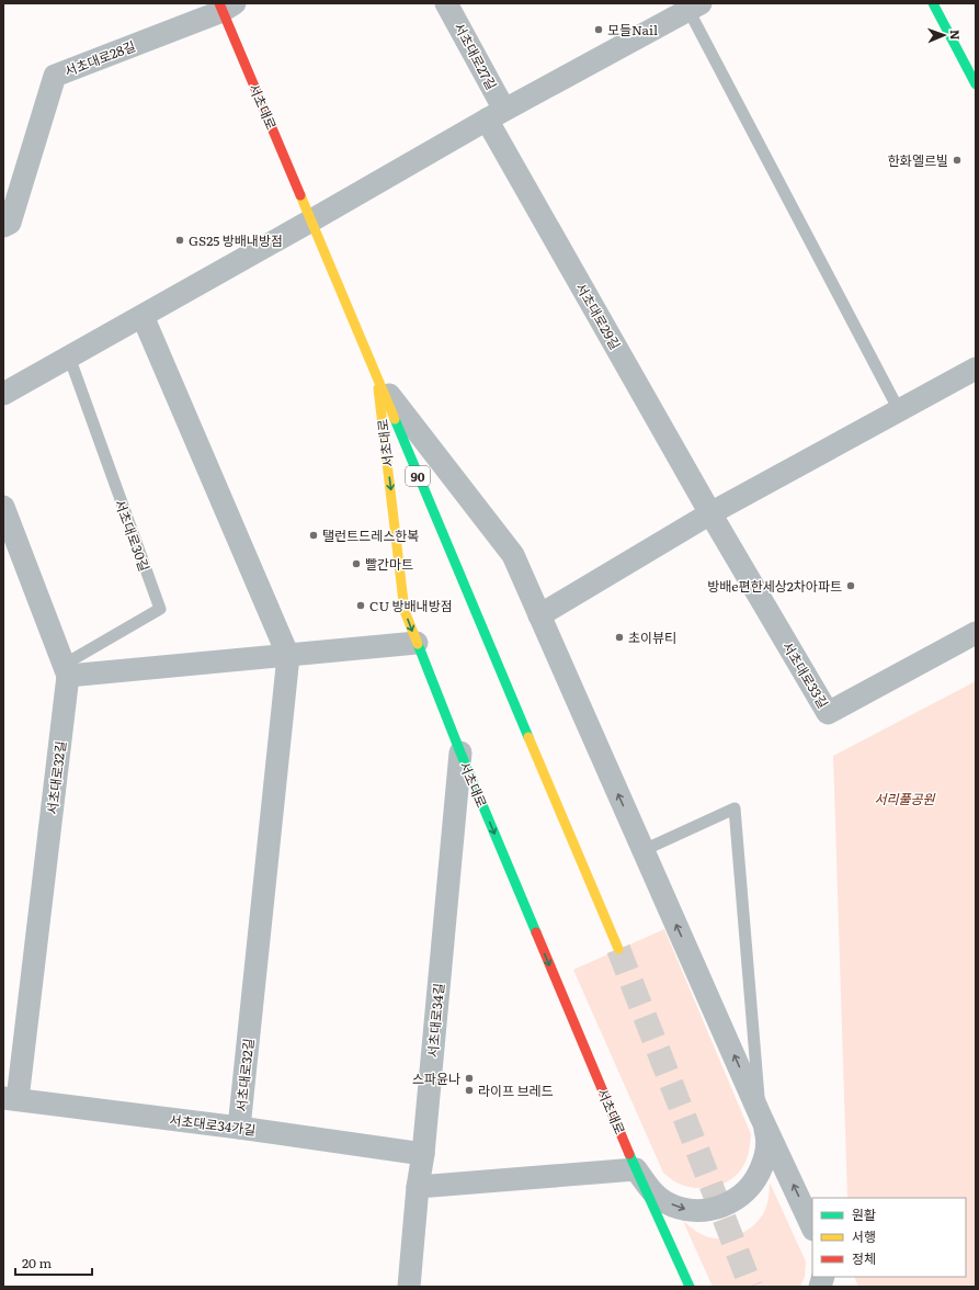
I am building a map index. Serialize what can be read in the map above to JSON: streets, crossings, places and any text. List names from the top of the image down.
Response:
{
  "streets": {
    "street": [
      "서초대로27길",
      "서초대로28길",
      "서초대로",
      "서초대로29길",
      "90",
      "서초대로33길",
      "서초대로32길",
      "서초대로34길",
      "서초대로34가길"
    ],
    "lane": ["서초대로30길"]
  },
  "crossings": [
    ["서초대로27길", "서초대로29길"],
    ["서초대로28길", "서초대로"],
    ["서초대로", "서초대로34길"],
    ["서초대로29길", "서초대로33길"],
    ["서초대로30길", "서초대로32길"],
    ["서초대로32길", "서초대로34가길"],
    ["서초대로34길", "서초대로34가길"]
  ],
  "parks": ["서리풀공원"],
  "places": [
    "모들Nail",
    "한화엘르빌",
    "GS25 방배내방점",
    "탤런트드레스한복",
    "빨간마트",
    "방배e편한세상2차아파트",
    "CU 방배내방점",
    "초이뷰티",
    "스파윤나",
    "라이프 브레드"
  ],
  "legend": ["원활", "서행", "정체"],
  "scale_bar": "20 m",
  "north": "right"
}
